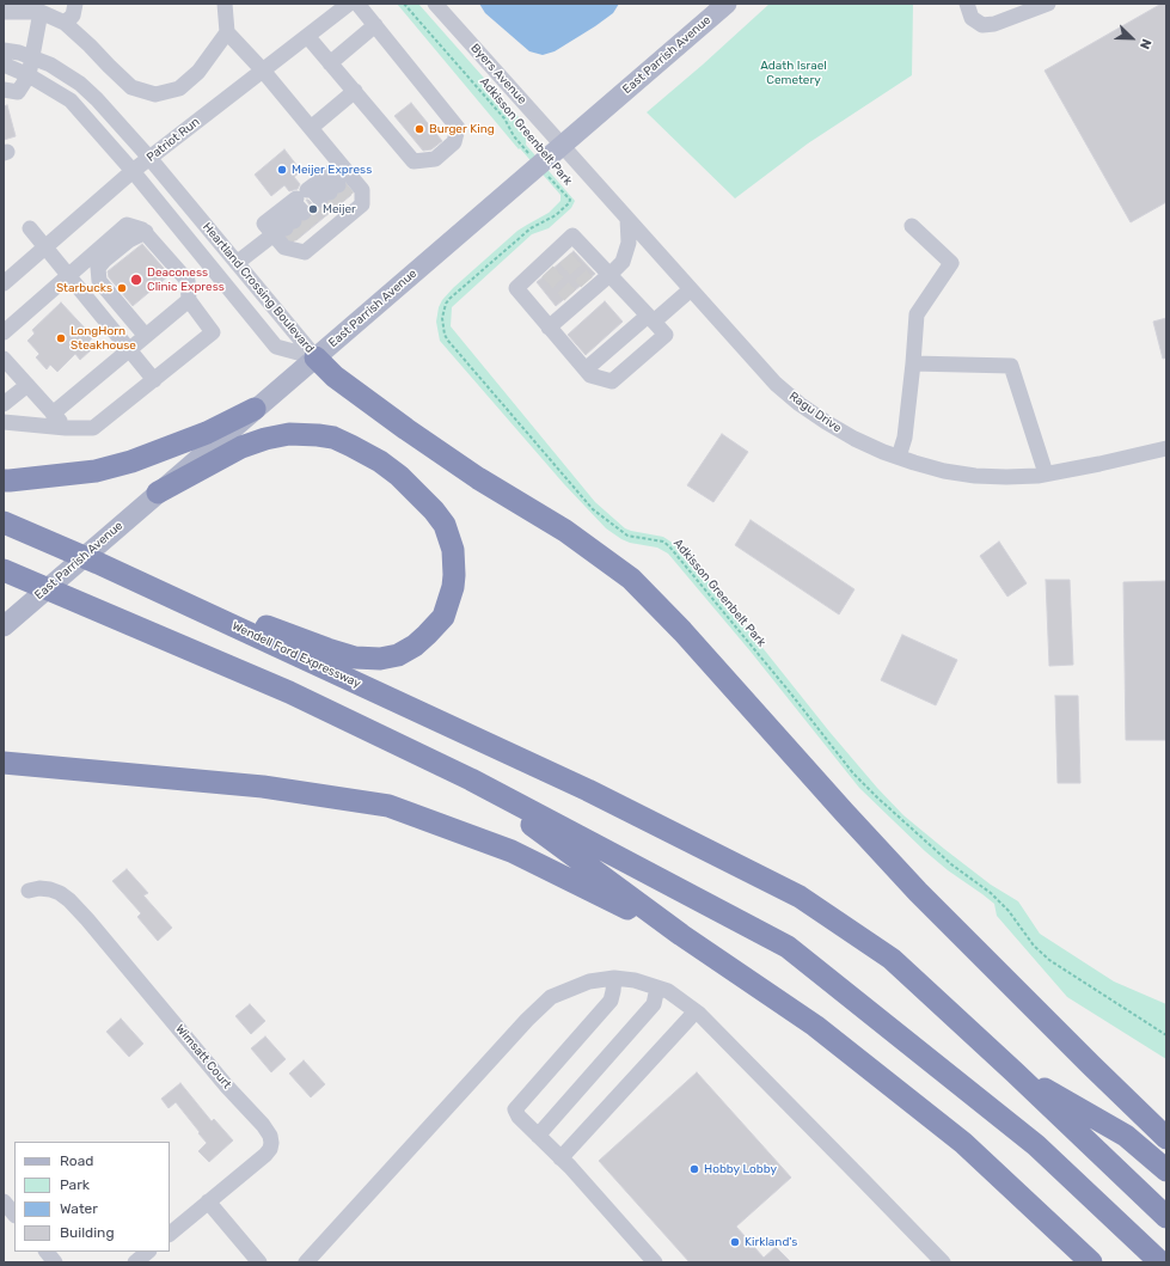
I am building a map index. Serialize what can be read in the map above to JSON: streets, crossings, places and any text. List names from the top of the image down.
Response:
{
  "streets": {
    "highway": ["Wendell Ford Expressway"],
    "main road": ["East Parrish Avenue"],
    "street": [
      "Byers Avenue",
      "Patriot Run",
      "Heartland Crossing Boulevard",
      "Ragu Drive",
      "Wimsatt Court"
    ],
    "path": ["Adkisson Greenbelt Park"]
  },
  "crossings": [
    ["East Parrish Avenue", "Byers Avenue"],
    ["East Parrish Avenue", "Adkisson Greenbelt Park"],
    ["East Parrish Avenue", "Heartland Crossing Boulevard"],
    ["East Parrish Avenue", "Ragu Drive"],
    ["Byers Avenue", "Ragu Drive"],
    ["Patriot Run", "Heartland Crossing Boulevard"]
  ],
  "parks": ["Adath Israel Cemetery"],
  "places": [
    "Burger King",
    "Meijer Express",
    "Meijer",
    "Deaconess Clinic Express",
    "Starbucks",
    "LongHorn Steakhouse",
    "Hobby Lobby",
    "Kirkland's"
  ],
  "legend": [
    "Road",
    "Park",
    "Water",
    "Building"
  ],
  "north": "bottom right"
}
